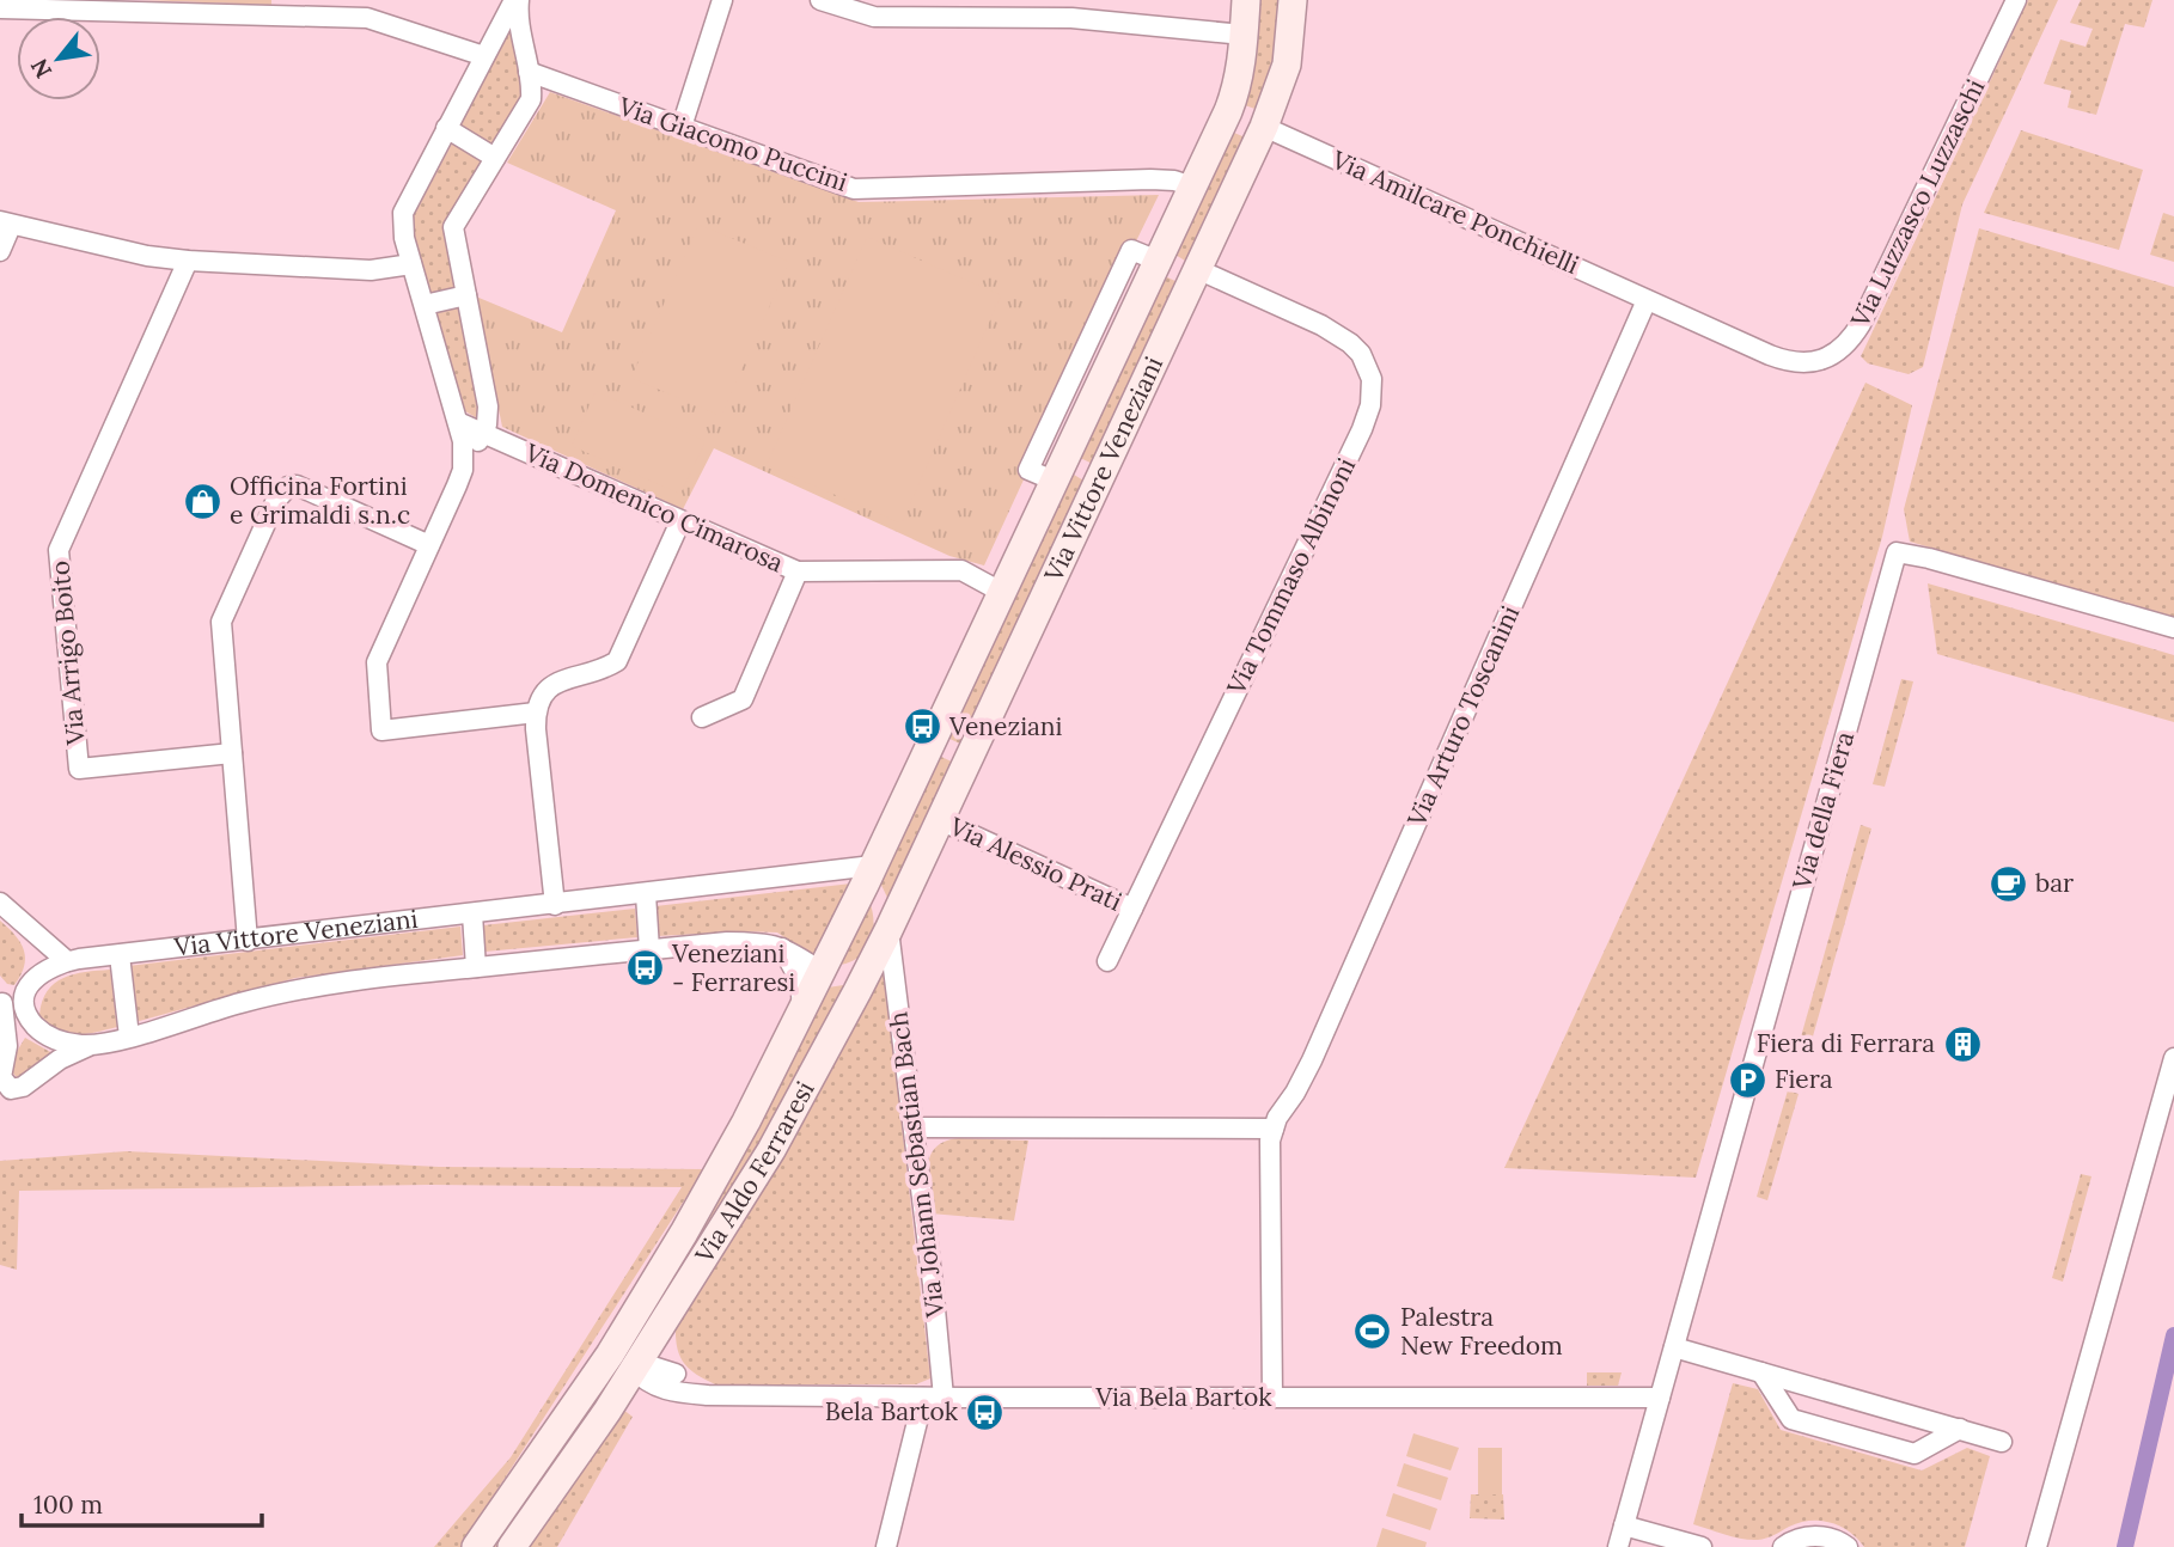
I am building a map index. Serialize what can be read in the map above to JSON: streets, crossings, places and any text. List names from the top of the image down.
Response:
{
  "streets": {
    "main road": ["Via Vittore Veneziani", "Via Aldo Ferraresi"],
    "street": [
      "Via Giacomo Puccini",
      "Via Luzzasco Luzzaschi",
      "Via Amilcare Ponchielli",
      "Via Domenico Cimarosa",
      "Via Tommaso Albinoni",
      "Via Arrigo Boito",
      "Via Arturo Toscanini",
      "Via della Fiera",
      "Via Alessio Prati",
      "Via Johann Sebastian Bach",
      "Via Bela Bartok"
    ]
  },
  "crossings": [
    ["Via Giacomo Puccini", "Via Vittore Veneziani"],
    ["Via Luzzasco Luzzaschi", "Via Amilcare Ponchielli"],
    ["Via Luzzasco Luzzaschi", "Via Arturo Toscanini"],
    ["Via Amilcare Ponchielli", "Via Vittore Veneziani"],
    ["Via Amilcare Ponchielli", "Via Arturo Toscanini"],
    ["Via Vittore Veneziani", "Via Domenico Cimarosa"],
    ["Via Vittore Veneziani", "Via Tommaso Albinoni"],
    ["Via Vittore Veneziani", "Via Alessio Prati"],
    ["Via Vittore Veneziani", "Via Johann Sebastian Bach"],
    ["Via Vittore Veneziani", "Via Aldo Ferraresi"],
    ["Via Tommaso Albinoni", "Via Alessio Prati"],
    ["Via Arturo Toscanini", "Via Bela Bartok"],
    ["Via della Fiera", "Via Bela Bartok"],
    ["Via Johann Sebastian Bach", "Via Bela Bartok"],
    ["Via Aldo Ferraresi", "Via Bela Bartok"]
  ],
  "places": {
    "shop": ["Officina Fortini e Grimaldi s.n.c"],
    "bus stop": ["Veneziani", "Veneziani - Ferraresi", "Bela Bartok"],
    "cafe": ["bar"],
    "building": ["Fiera di Ferrara"],
    "parking": ["Fiera"],
    "sports": ["Palestra New Freedom"]
  },
  "scale_bar": "100 m",
  "north": "bottom left"
}
